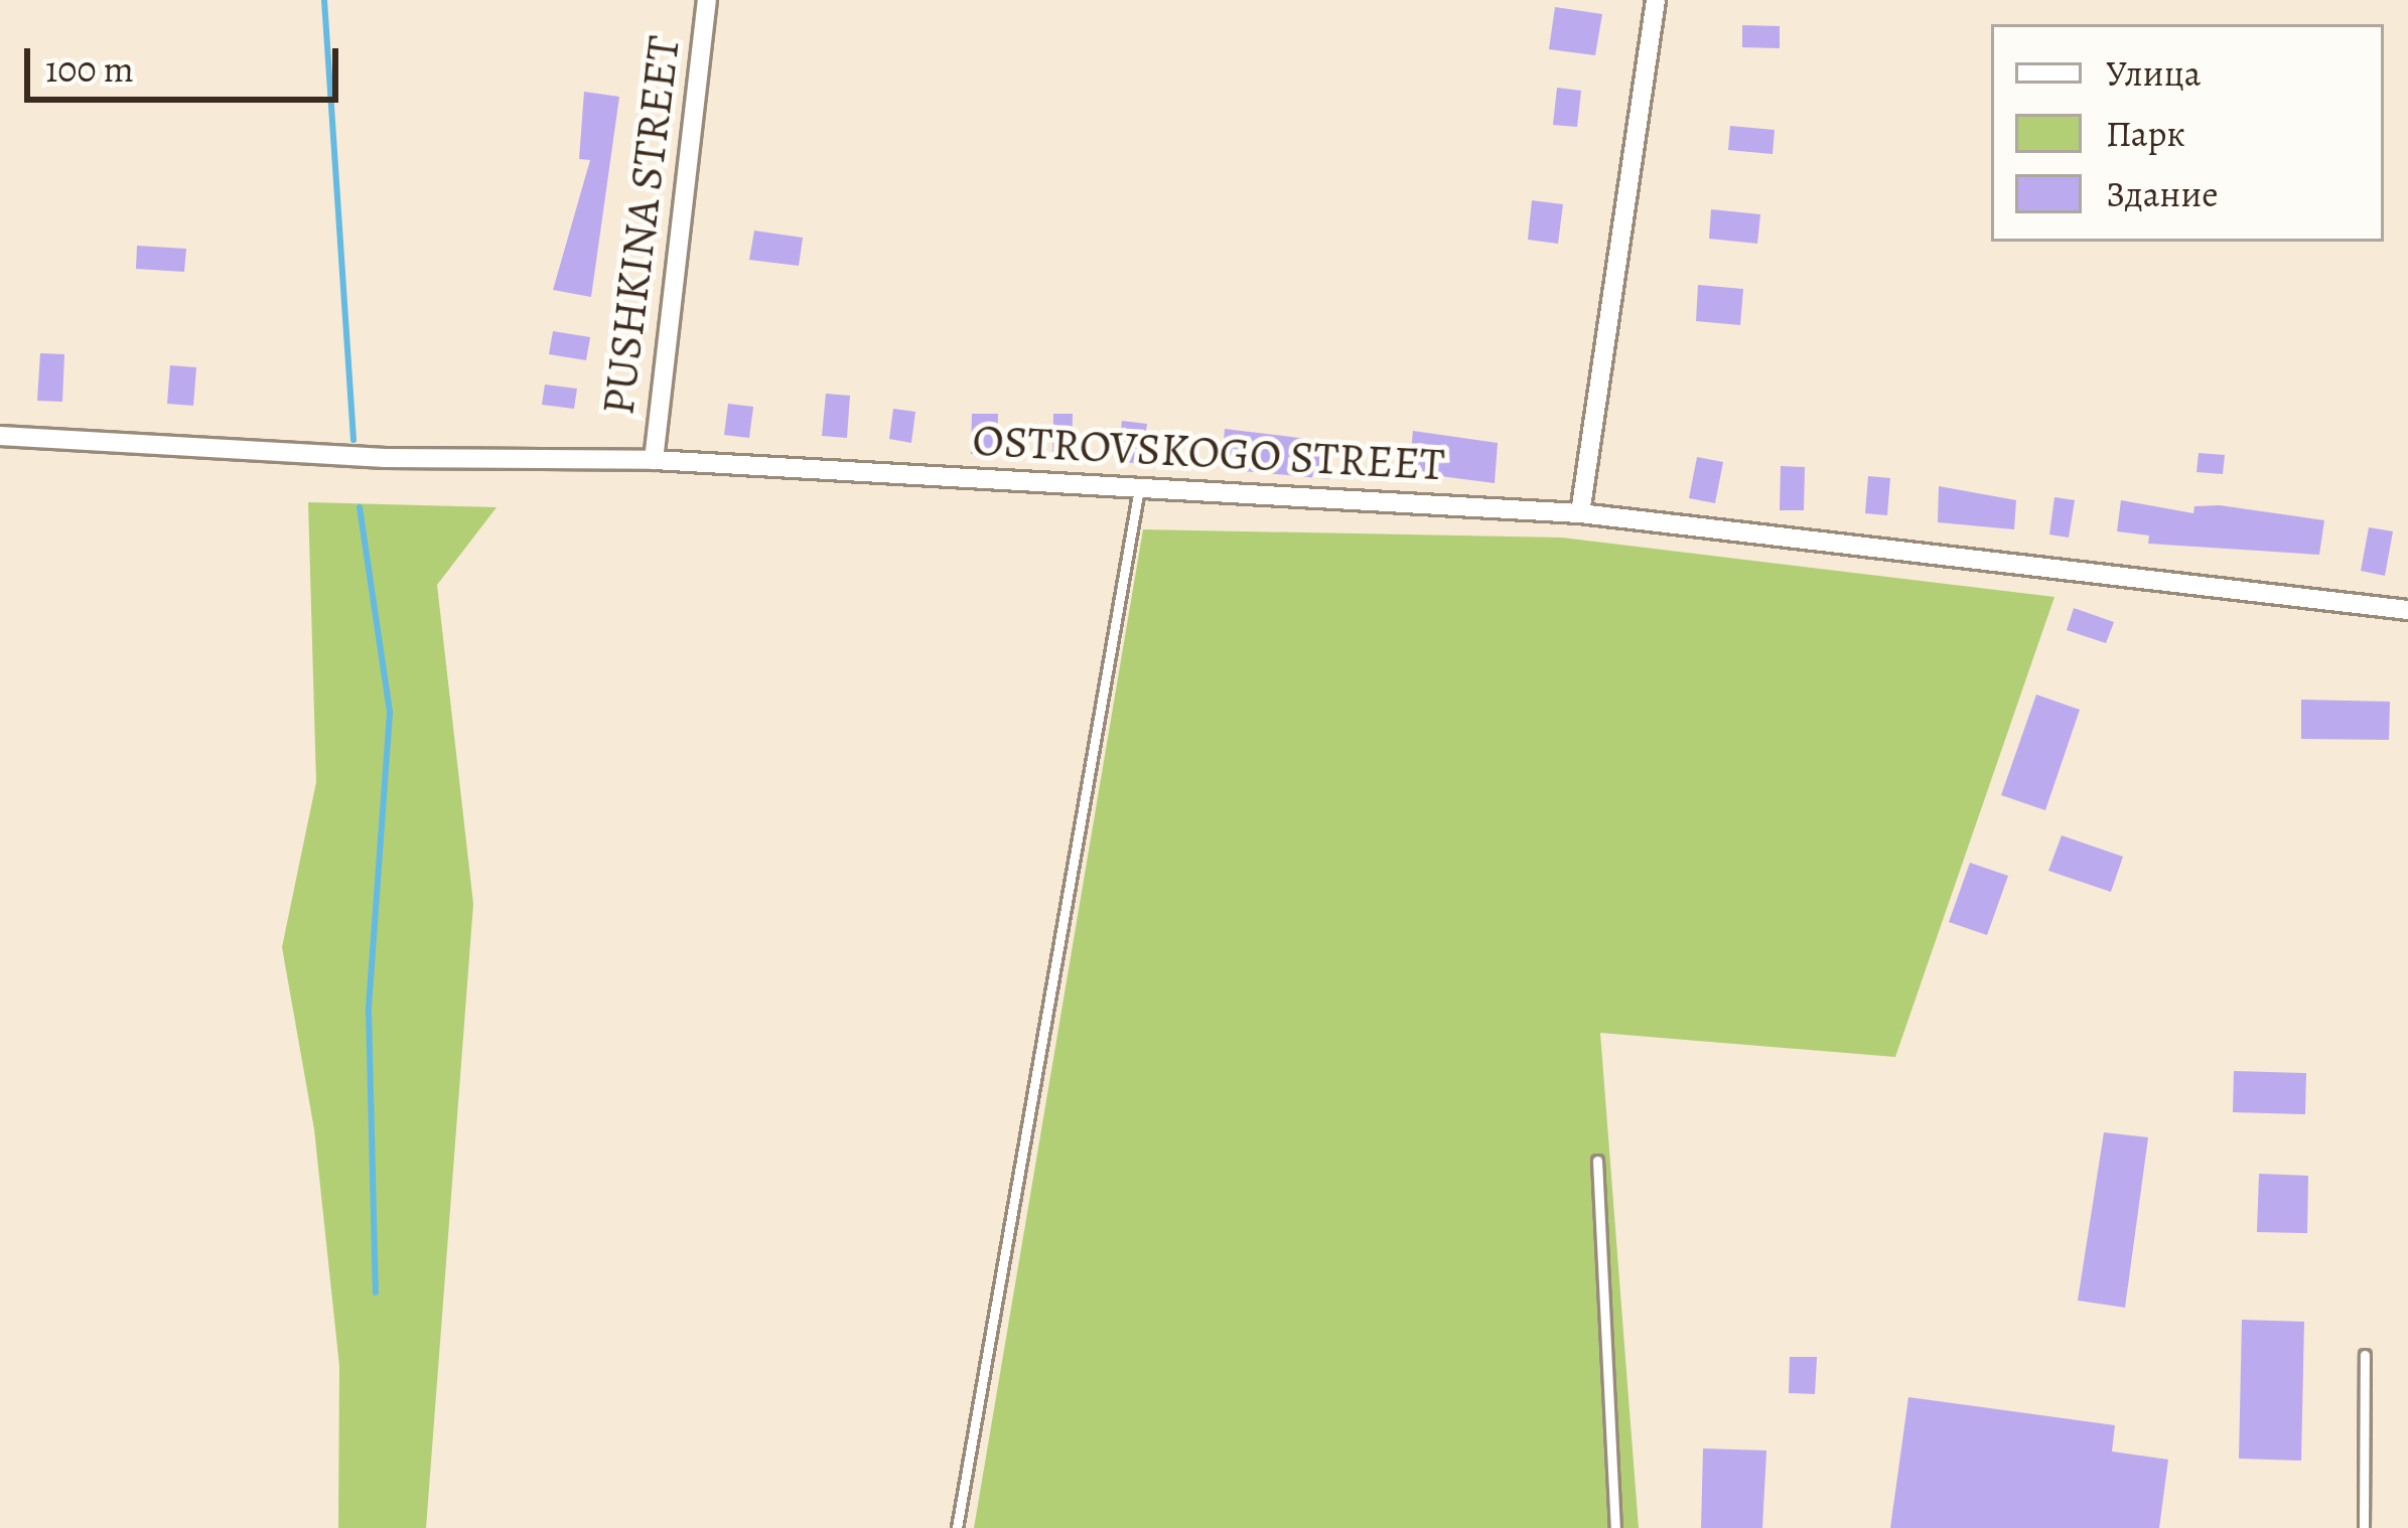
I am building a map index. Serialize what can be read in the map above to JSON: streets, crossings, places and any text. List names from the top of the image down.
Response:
{
  "streets": {
    "street": ["PUSHKINA STREET", "OSTROVSKOGO STREET"]
  },
  "crossings": [
    ["PUSHKINA STREET", "OSTROVSKOGO STREET"]
  ],
  "legend": ["Улица", "Парк", "Здание"],
  "scale_bar": "100 m"
}
